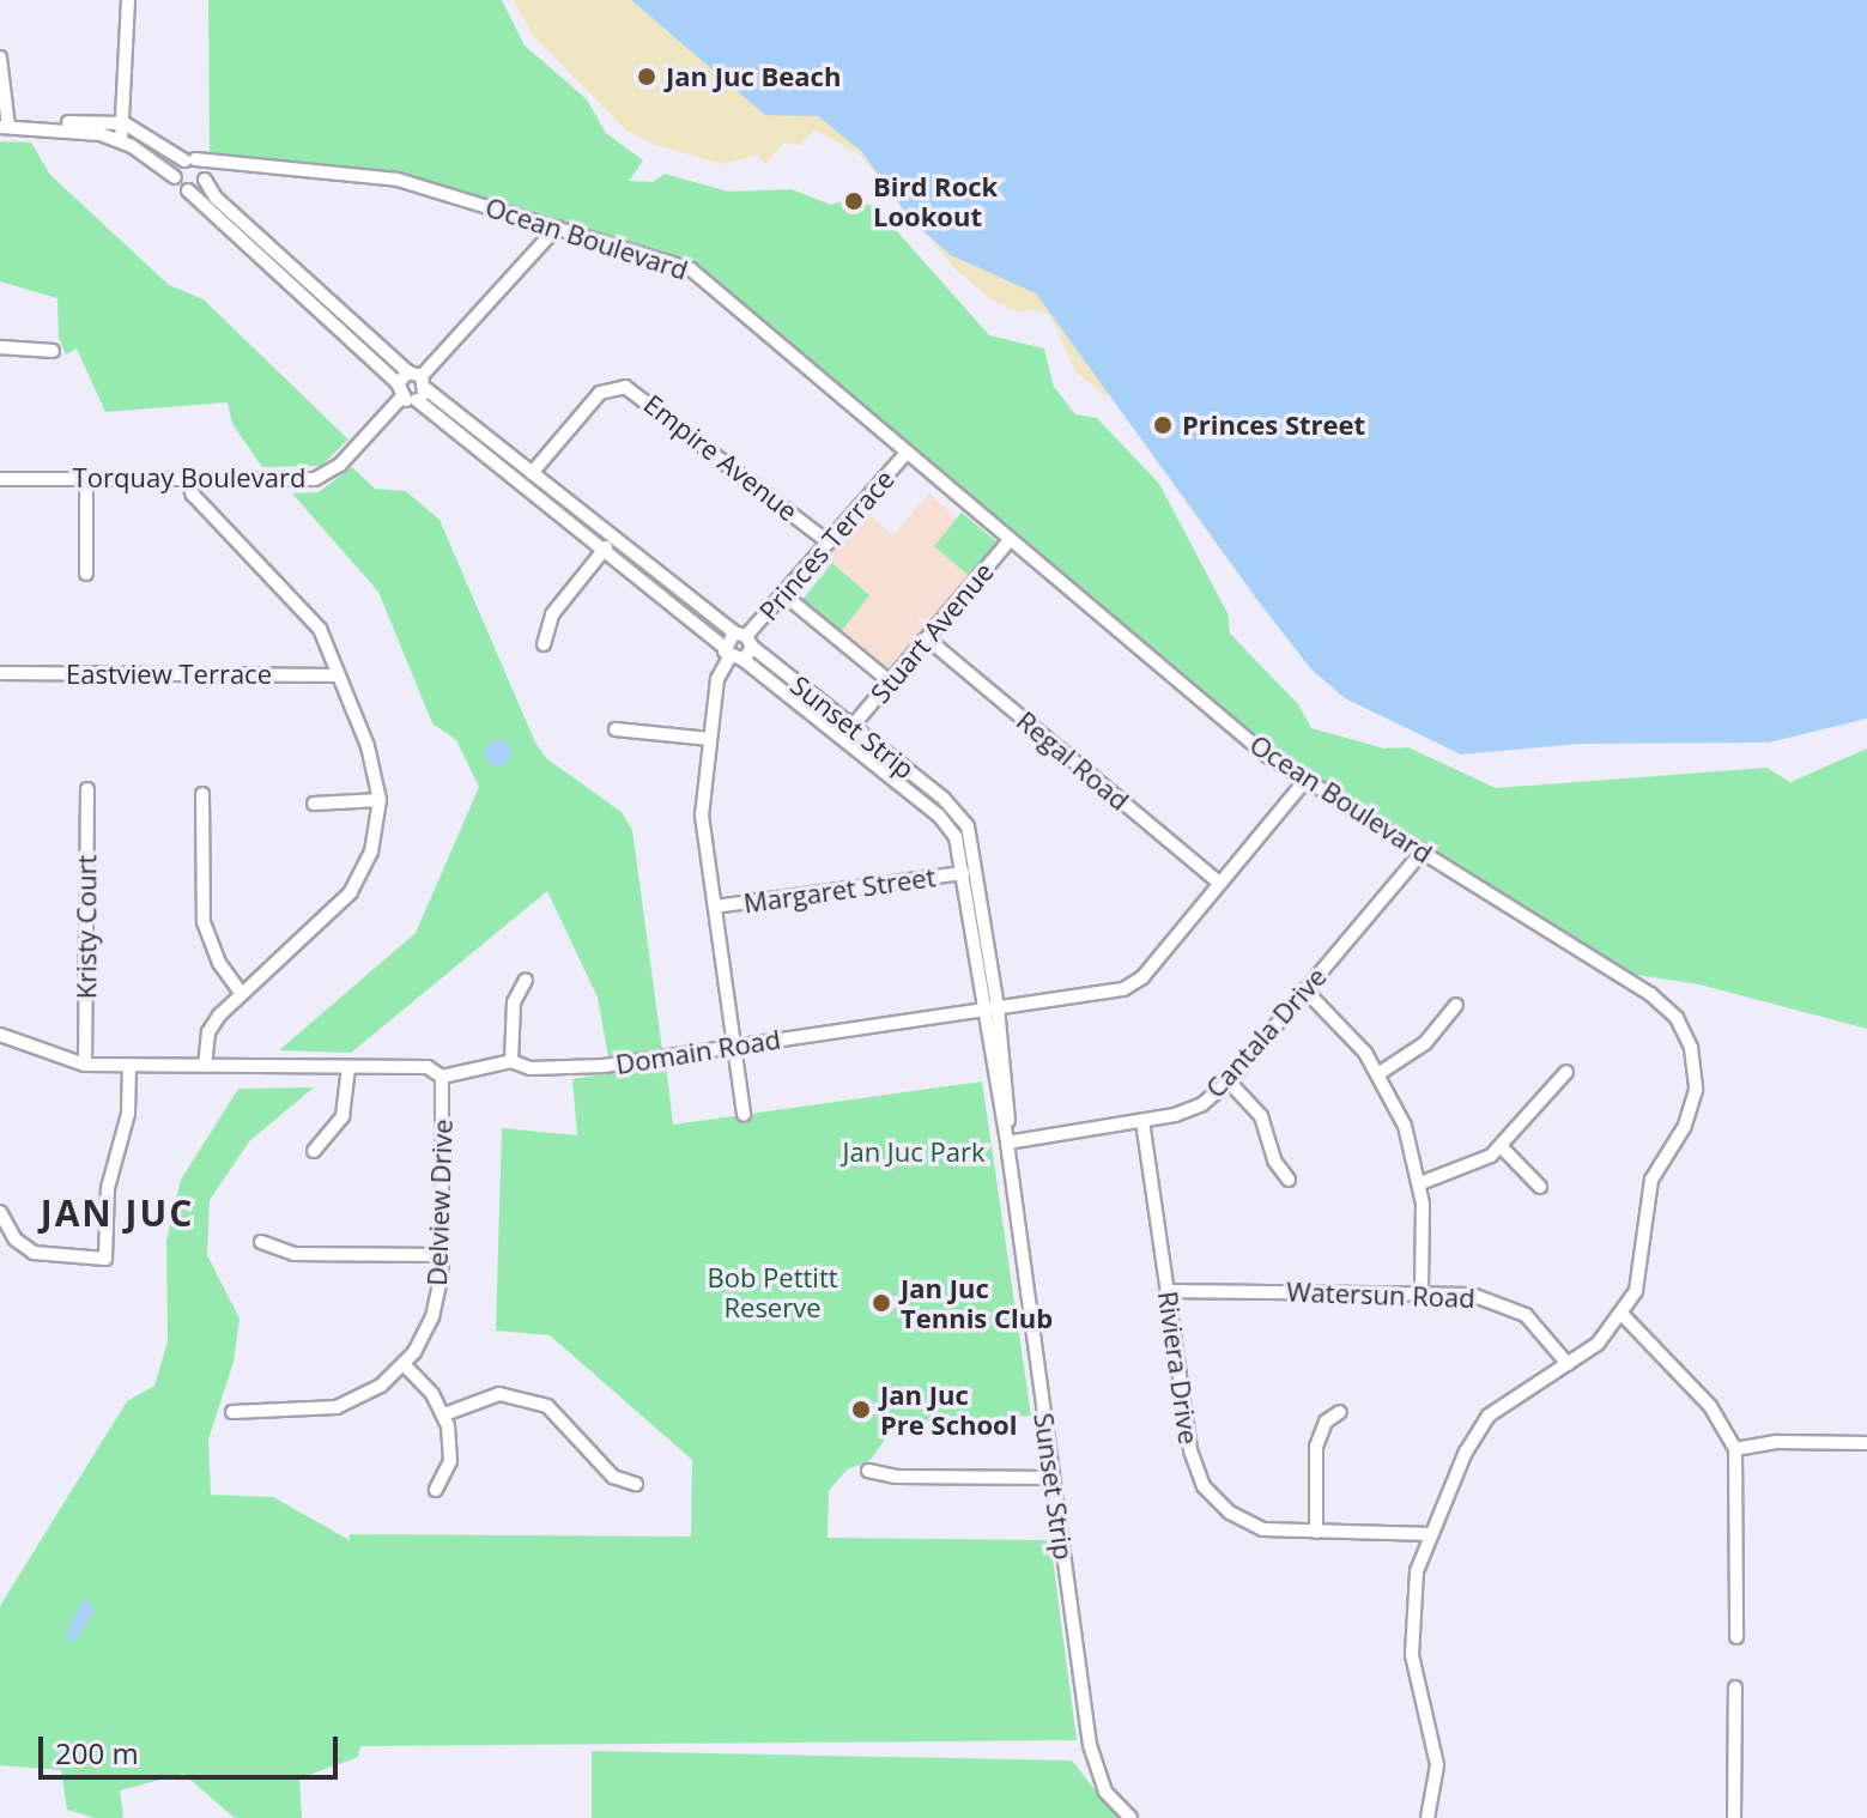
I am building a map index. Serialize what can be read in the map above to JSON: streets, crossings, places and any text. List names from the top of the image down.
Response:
{
  "streets": {
    "street": [
      "Ocean Boulevard",
      "Empire Avenue",
      "Torquay Boulevard",
      "Princes Terrace",
      "Stuart Avenue",
      "Eastview Terrace",
      "Sunset Strip",
      "Regal Road",
      "Margaret Street",
      "Kristy Court",
      "Cantala Drive",
      "Domain Road",
      "Delview Drive",
      "Watersun Road",
      "Riviera Drive"
    ]
  },
  "crossings": [
    ["Ocean Boulevard", "Princes Terrace"],
    ["Ocean Boulevard", "Stuart Avenue"],
    ["Ocean Boulevard", "Sunset Strip"],
    ["Ocean Boulevard", "Cantala Drive"],
    ["Ocean Boulevard", "Domain Road"],
    ["Ocean Boulevard", "Watersun Road"],
    ["Ocean Boulevard", "Riviera Drive"],
    ["Empire Avenue", "Princes Terrace"],
    ["Empire Avenue", "Sunset Strip"],
    ["Torquay Boulevard", "Sunset Strip"],
    ["Princes Terrace", "Sunset Strip"],
    ["Stuart Avenue", "Sunset Strip"],
    ["Stuart Avenue", "Regal Road"],
    ["Sunset Strip", "Margaret Street"],
    ["Sunset Strip", "Cantala Drive"],
    ["Sunset Strip", "Domain Road"],
    ["Regal Road", "Domain Road"],
    ["Kristy Court", "Domain Road"],
    ["Cantala Drive", "Riviera Drive"],
    ["Domain Road", "Delview Drive"],
    ["Watersun Road", "Riviera Drive"]
  ],
  "districts": ["JAN JUC"],
  "parks": ["Jan Juc Park", "Bob Pettitt Reserve"],
  "places": [
    "Jan Juc Beach",
    "Bird Rock Lookout",
    "Princes Street",
    "Jan Juc Tennis Club",
    "Jan Juc Pre School"
  ],
  "scale_bar": "200 m"
}
